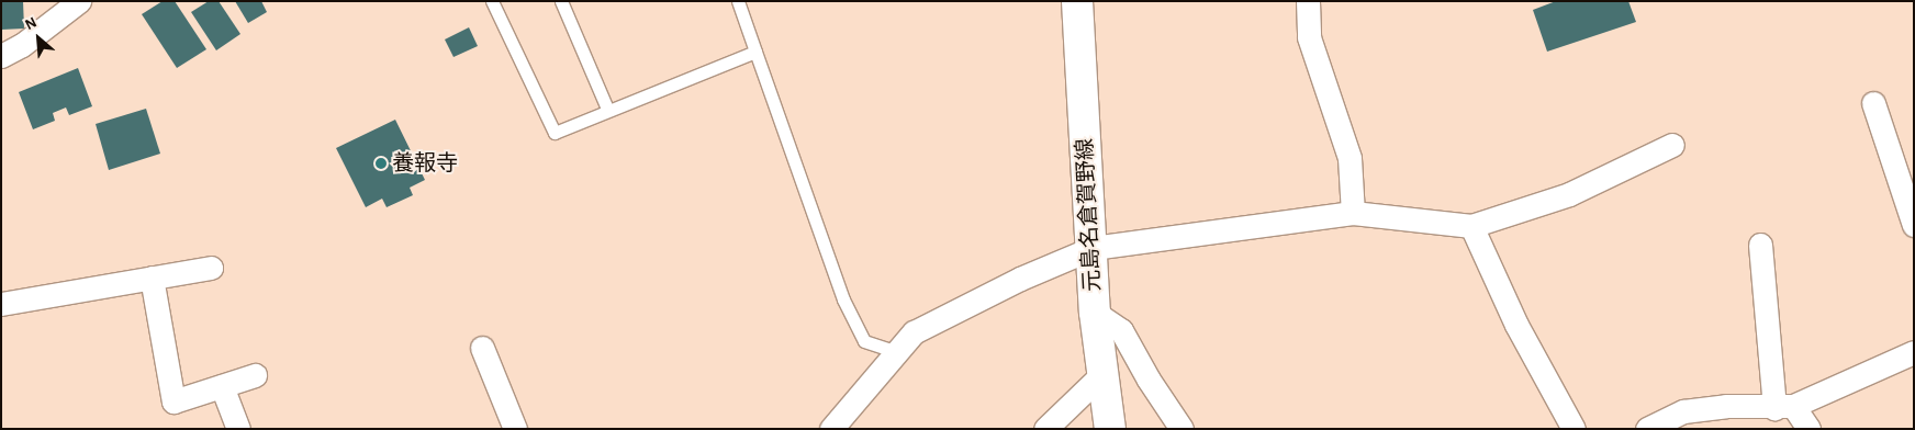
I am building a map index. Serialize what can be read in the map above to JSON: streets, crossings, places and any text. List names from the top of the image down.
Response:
{
  "streets": {
    "main road": ["元島名倉賀野線"]
  },
  "places": ["養報寺"],
  "north": "top left"
}
